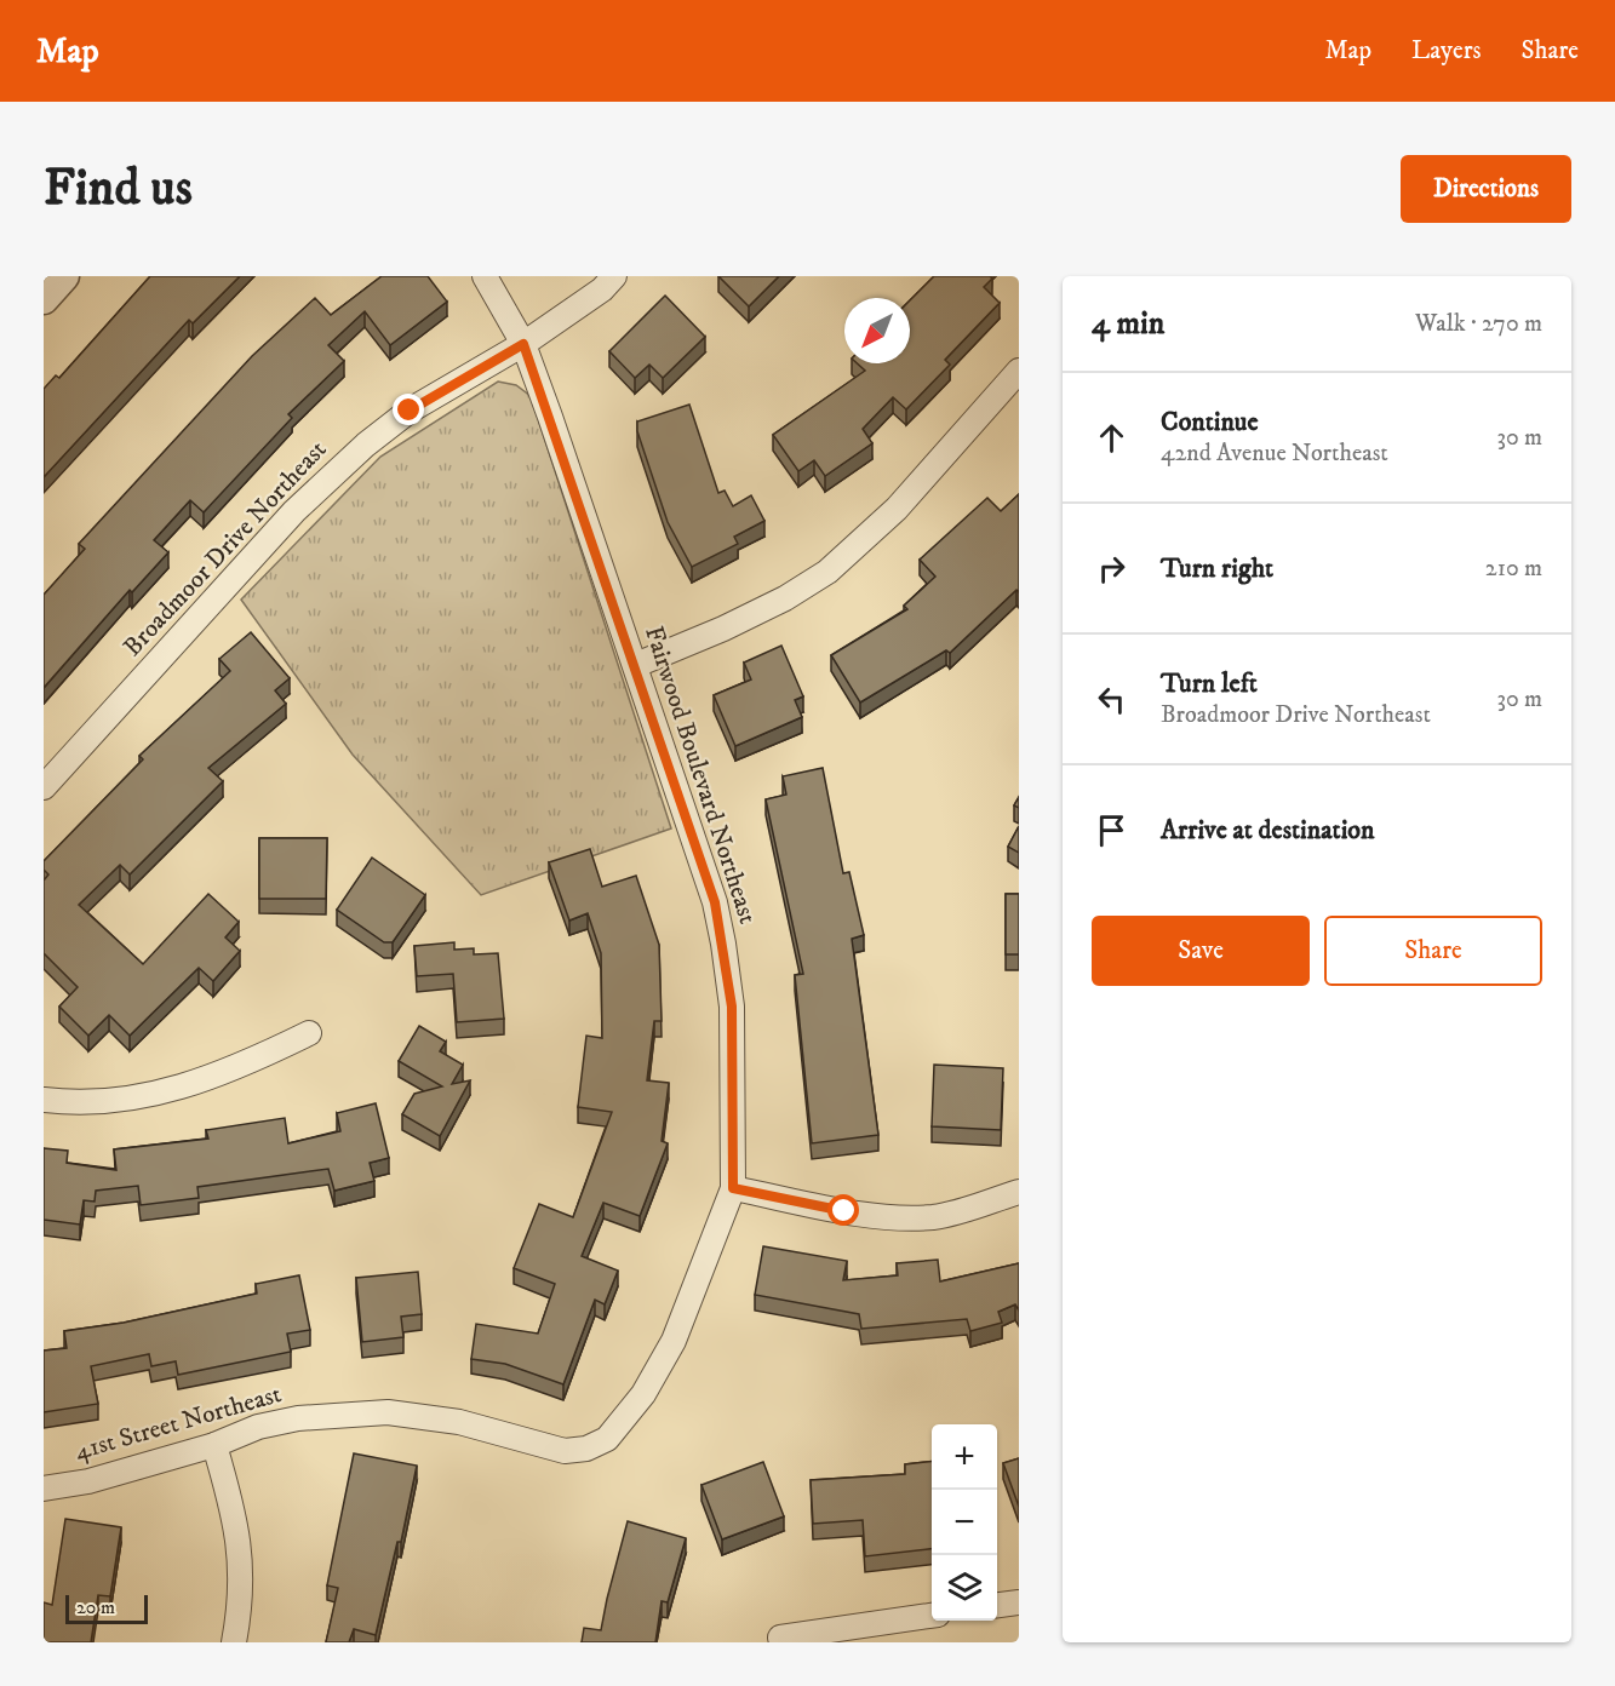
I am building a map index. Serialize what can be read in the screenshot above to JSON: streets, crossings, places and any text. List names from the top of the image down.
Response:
{
  "streets": {
    "street": ["Broadmoor Drive Northeast", "Fairwood Boulevard Northeast", "41st Street Northeast"]
  },
  "crossings": [
    ["Broadmoor Drive Northeast", "Fairwood Boulevard Northeast"],
    ["Fairwood Boulevard Northeast", "41st Street Northeast"]
  ],
  "scale_bar": "20 m",
  "north": "bottom left",
  "page": {
    "header": "Map",
    "nav": ["Map", "Layers", "Share"],
    "buttons": [
      "Directions",
      ["Save", "Share"]
    ],
    "title": "Find us",
    "heading": ["4 min", "Walk · 270 m"],
    "list": [
      ["Continue", "42nd Avenue Northeast", "30 m"],
      ["Turn right", "210 m"],
      ["Turn left", "Broadmoor Drive Northeast", "30 m"],
      "Arrive at destination"
    ],
    "map_buttons": ["+", "−"],
    "scale": "20 m"
  }
}
